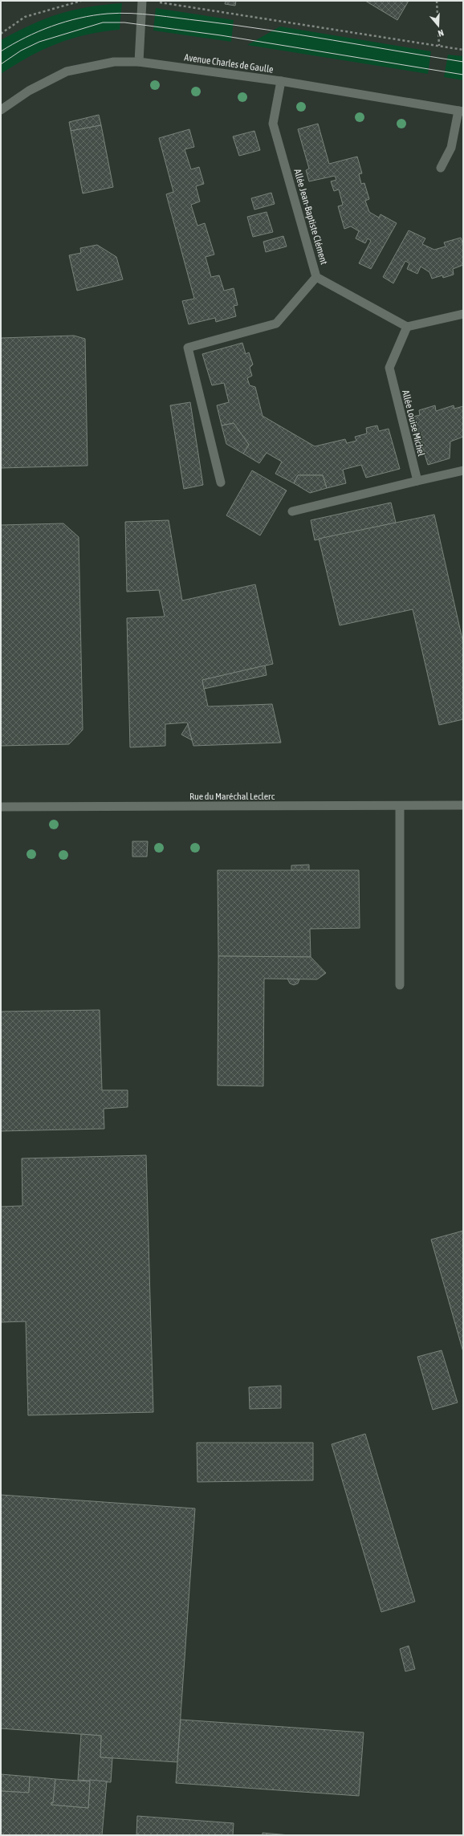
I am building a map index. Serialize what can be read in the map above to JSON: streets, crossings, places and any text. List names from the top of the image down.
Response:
{
  "streets": {
    "main road": [
      "Avenue Charles de Gaulle",
      "Allée Jean-Baptiste Clément",
      "Allée Louise Michel",
      "Rue du Maréchal Leclerc"
    ]
  },
  "crossings": [
    ["Avenue Charles de Gaulle", "Allée Jean-Baptiste Clément"],
    ["Allée Jean-Baptiste Clément", "Allée Louise Michel"]
  ],
  "north": "bottom"
}
